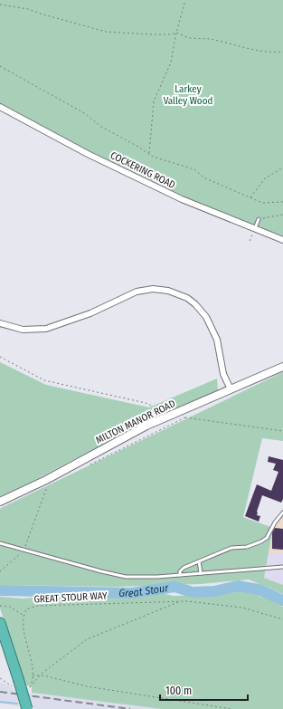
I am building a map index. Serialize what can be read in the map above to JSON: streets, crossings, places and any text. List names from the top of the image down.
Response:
{
  "streets": {
    "street": ["COCKERING ROAD", "MILTON MANOR ROAD"],
    "path": ["GREAT STOUR WAY"]
  },
  "water": ["Great Stour"],
  "parks": ["Larkey Valley Wood"],
  "scale_bar": "100 m"
}
